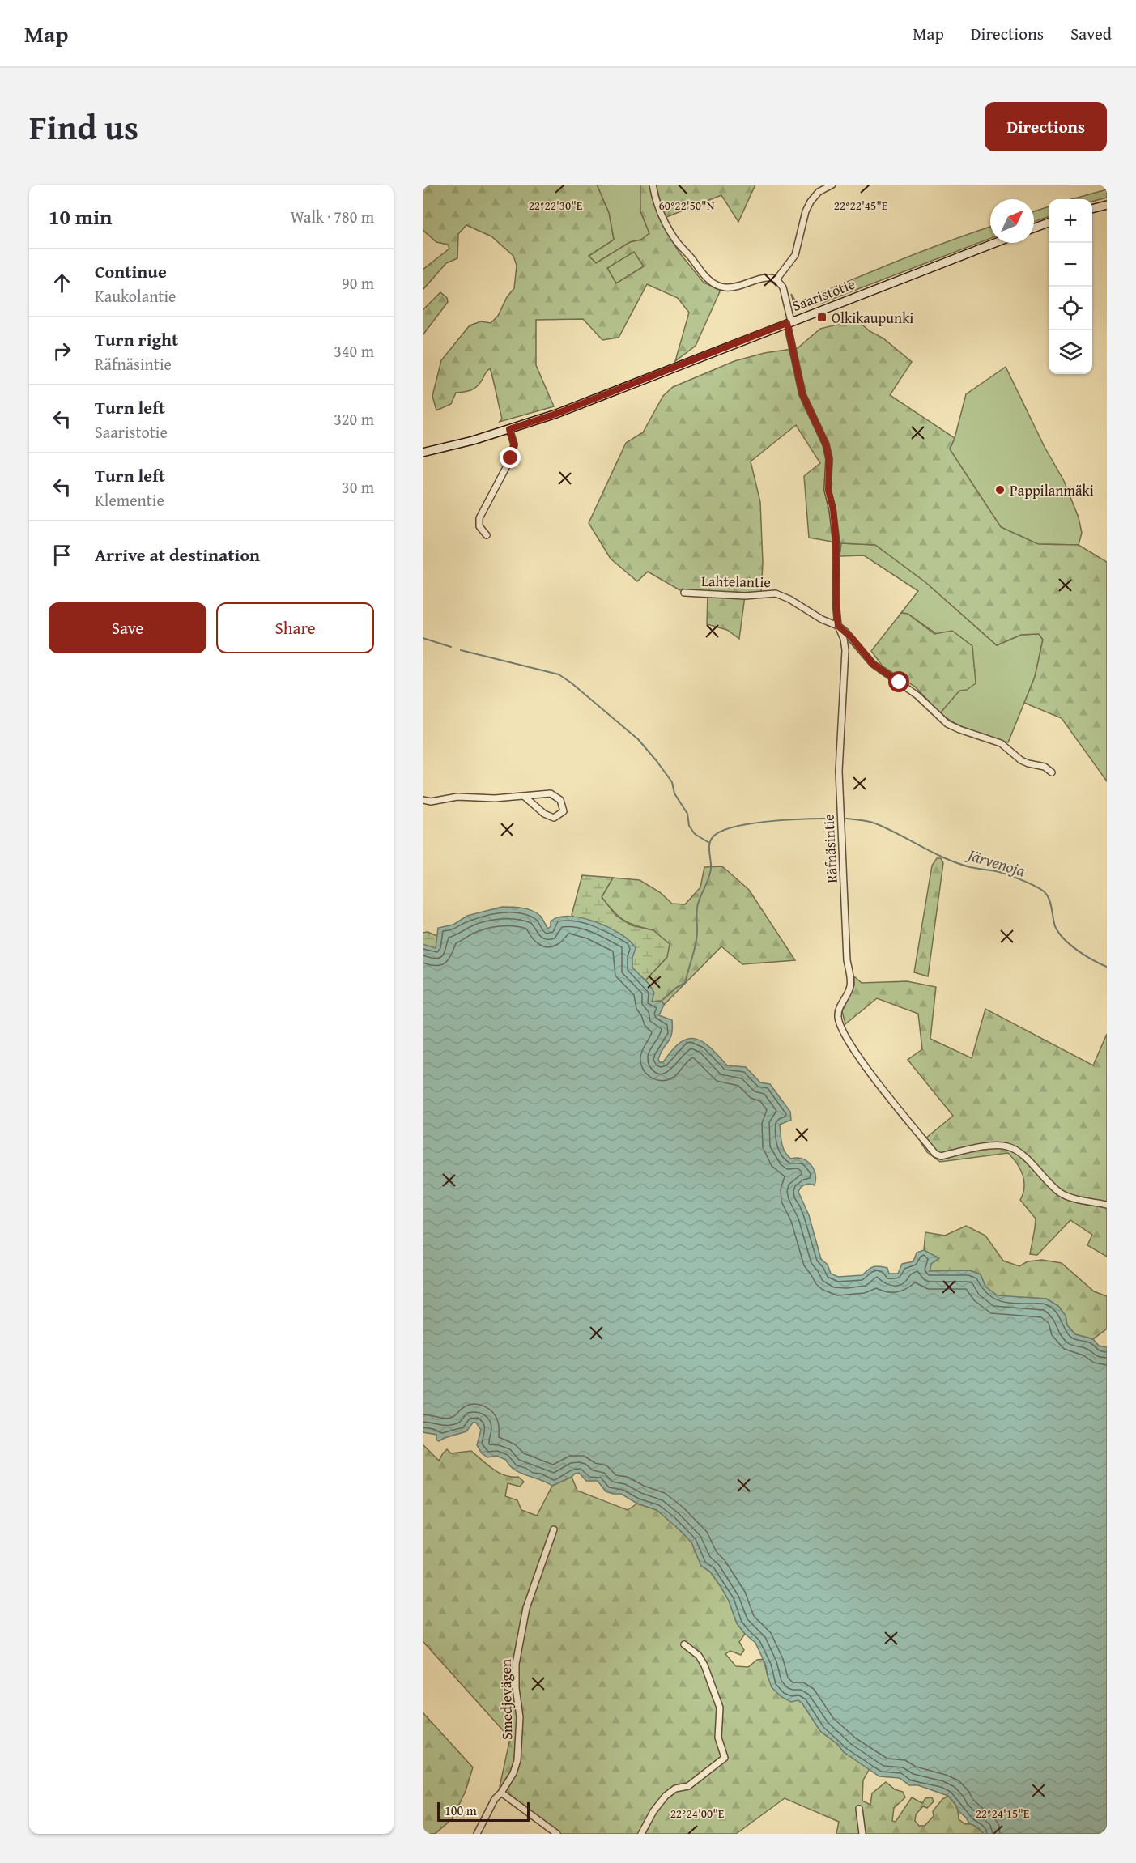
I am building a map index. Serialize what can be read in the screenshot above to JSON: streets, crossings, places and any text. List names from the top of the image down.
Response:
{
  "streets": {
    "main road": ["Saaristotie"],
    "street": ["Lahtelantie", "Räfnäsintie", "Smedjevägen"]
  },
  "crossings": [
    ["Saaristotie", "Räfnäsintie"],
    ["Lahtelantie", "Räfnäsintie"]
  ],
  "water": ["Järvenoja"],
  "places": {
    "transit": ["Olkikaupunki"],
    "other": ["Pappilanmäki"]
  },
  "scale_bar": "100 m",
  "north": "top right",
  "page": {
    "header": "Map",
    "nav": ["Map", "Directions", "Saved"],
    "title": "Find us",
    "buttons": [
      "Directions",
      ["Save", "Share"]
    ],
    "heading": ["10 min", "Walk · 780 m"],
    "map_buttons": ["+", "−"],
    "list": [
      ["Continue", "Kaukolantie", "90 m"],
      ["Turn right", "Räfnäsintie", "340 m"],
      ["Turn left", "Saaristotie", "320 m"],
      ["Turn left", "Klementie", "30 m"],
      "Arrive at destination"
    ],
    "scale": "100 m"
  },
  "coordinates": [
    "22°22'30\"E",
    "22°22'45\"E",
    "60°22'50\"N",
    "22°24'00\"E",
    "22°24'15\"E"
  ]
}
